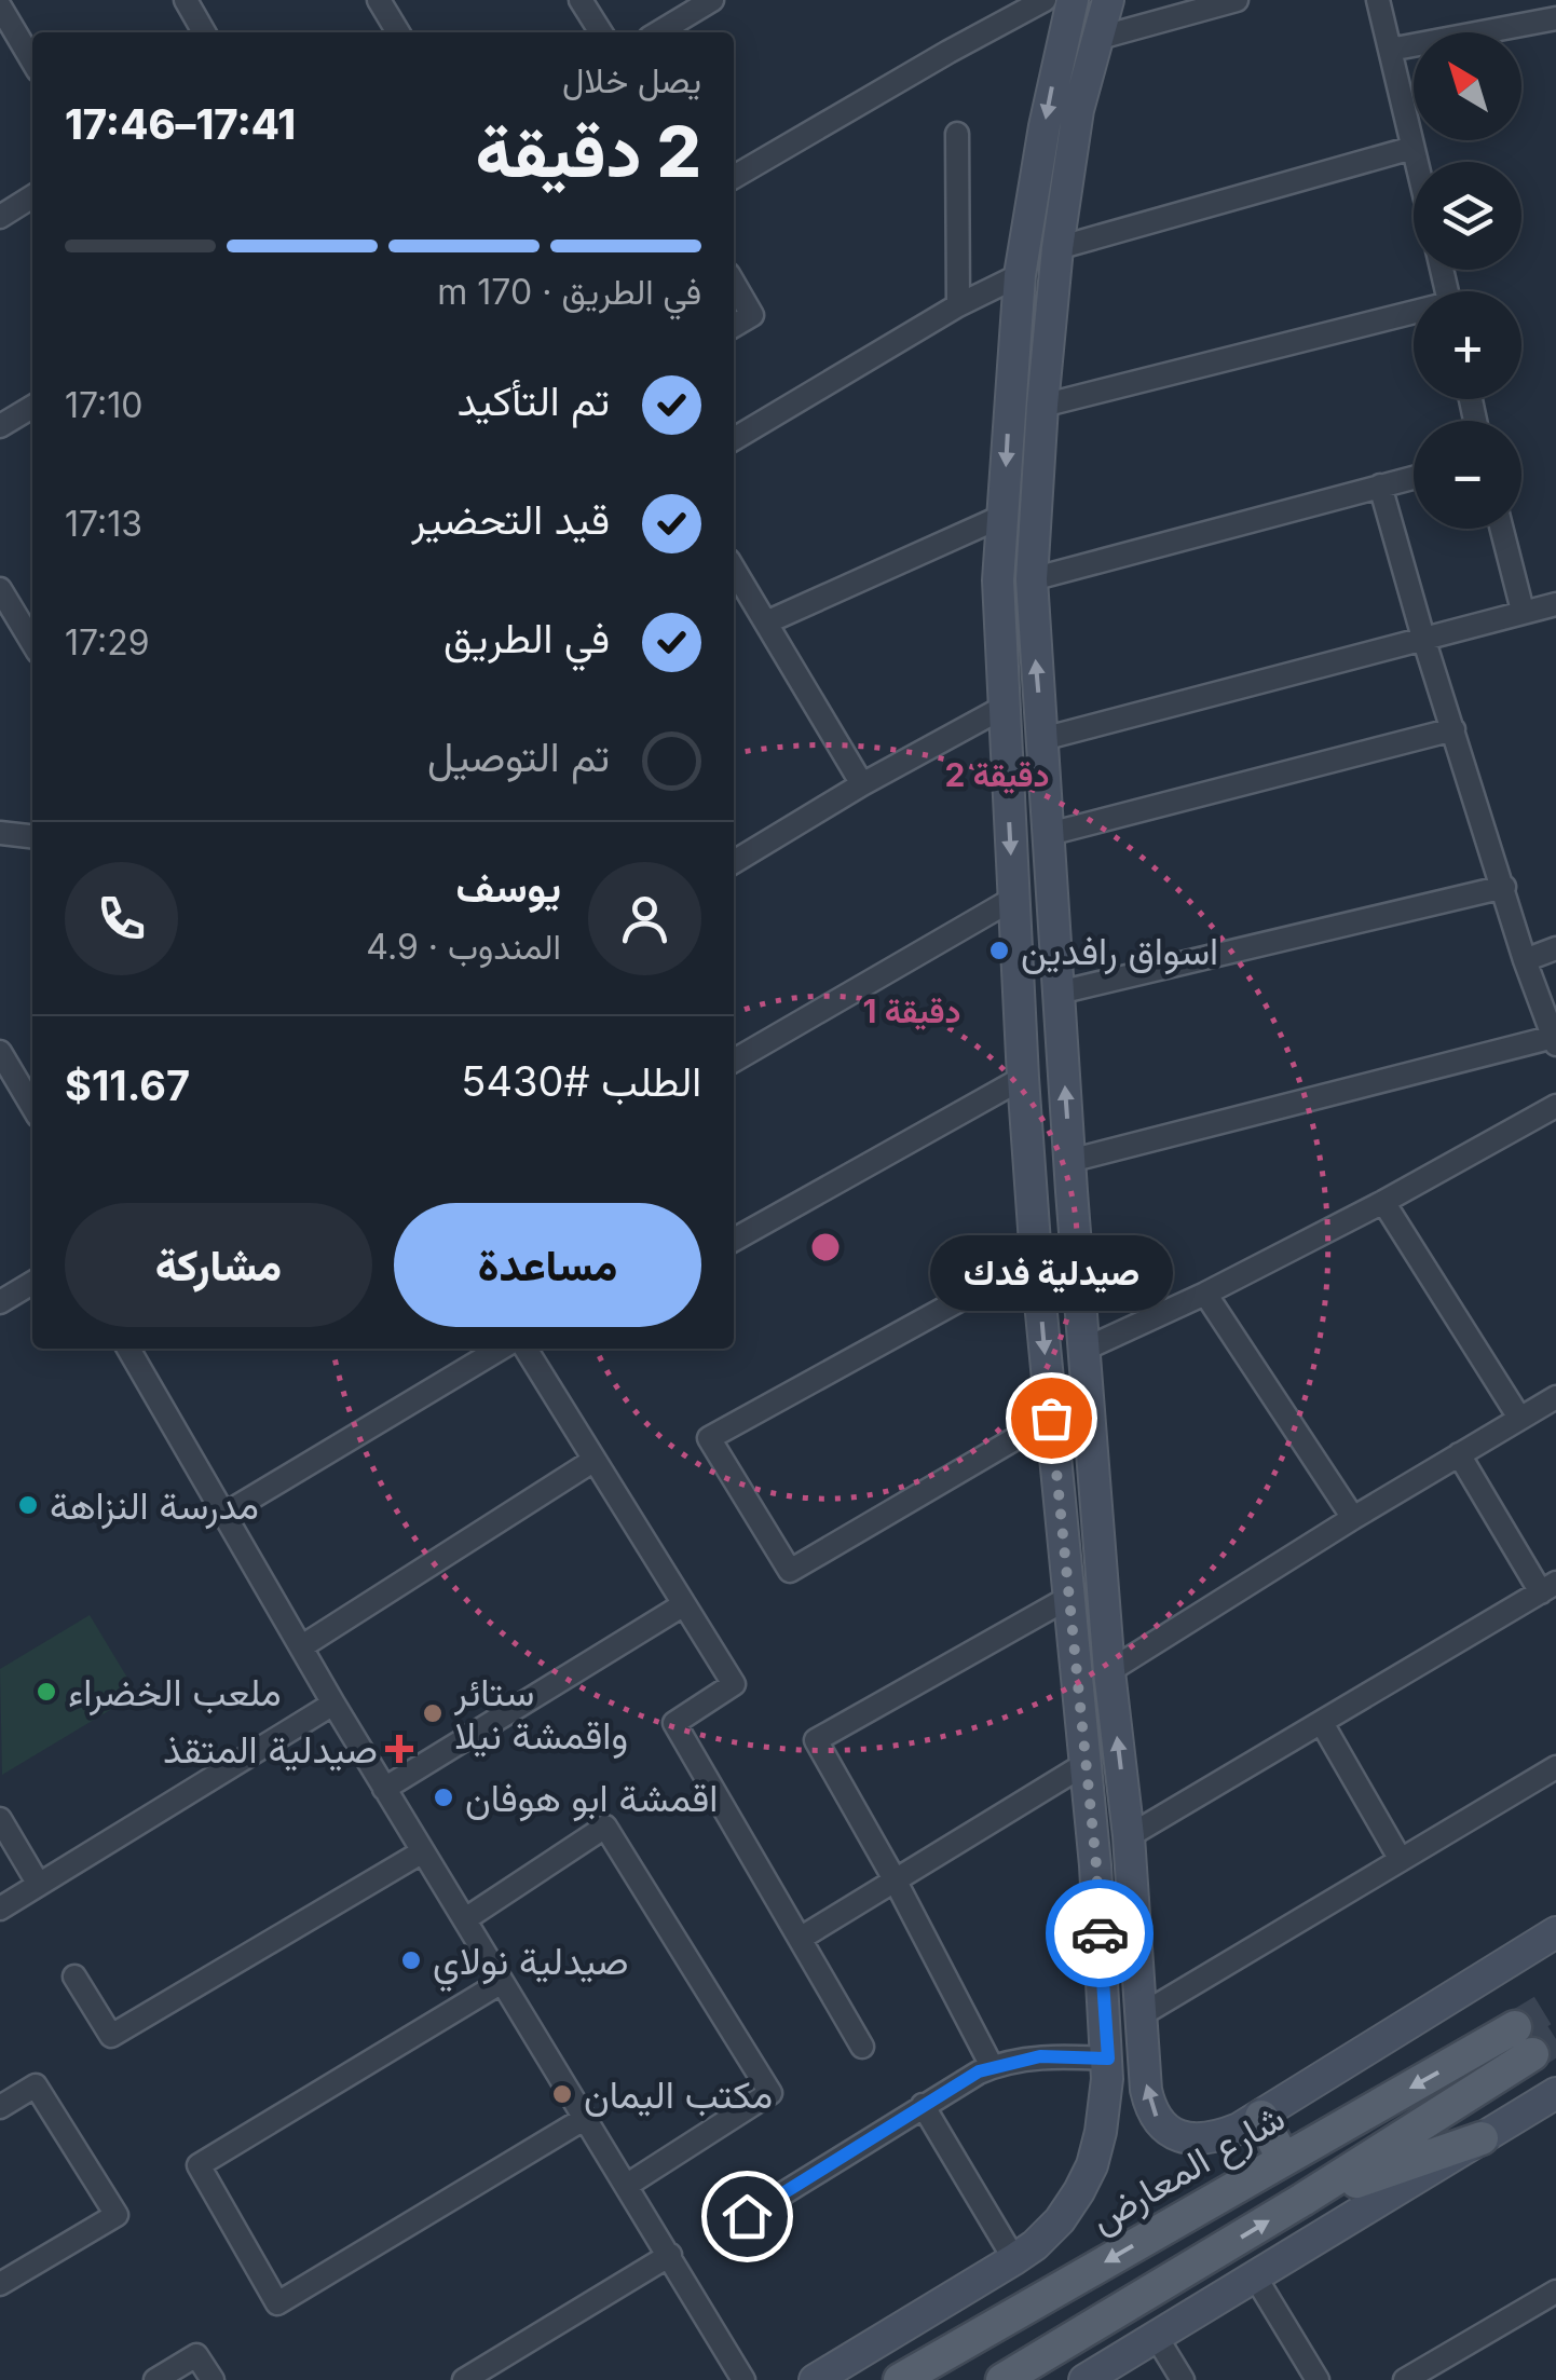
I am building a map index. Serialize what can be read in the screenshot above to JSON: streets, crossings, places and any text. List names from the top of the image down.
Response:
{
  "streets": {
    "main road": ["شارع المعارض"]
  },
  "places": {
    "other": [
      "اسواق رافدين",
      "صيدلية فدك",
      "مدرسة النزاهة",
      "ملعب الخضراء",
      "ستائر واقمشة نيلا",
      "اقمشة ابو هوفان",
      "صيدلية نولاي",
      "مكتب اليمان"
    ],
    "health": ["صيدلية المتقذ"]
  },
  "north": "top left",
  "page": {
    "map_buttons": ["+", "−"],
    "heading": ["2 دقيقة", "يصل خلال", "17:41–17:46"],
    "panel": [
      "يوسف",
      "المندوب · 4.9",
      "الطلب #5430",
      "$11.67"
    ],
    "bar": "في الطريق · 170 m",
    "list": [
      ["تم التأكيد", "17:10"],
      ["قيد التحضير", "17:13"],
      ["في الطريق", "17:29"],
      "تم التوصيل"
    ],
    "buttons": ["مساعدة", "مشاركة"],
    "bubble": "صيدلية فدك"
  },
  "rings": ["2 دقيقة", "1 دقيقة"]
}
